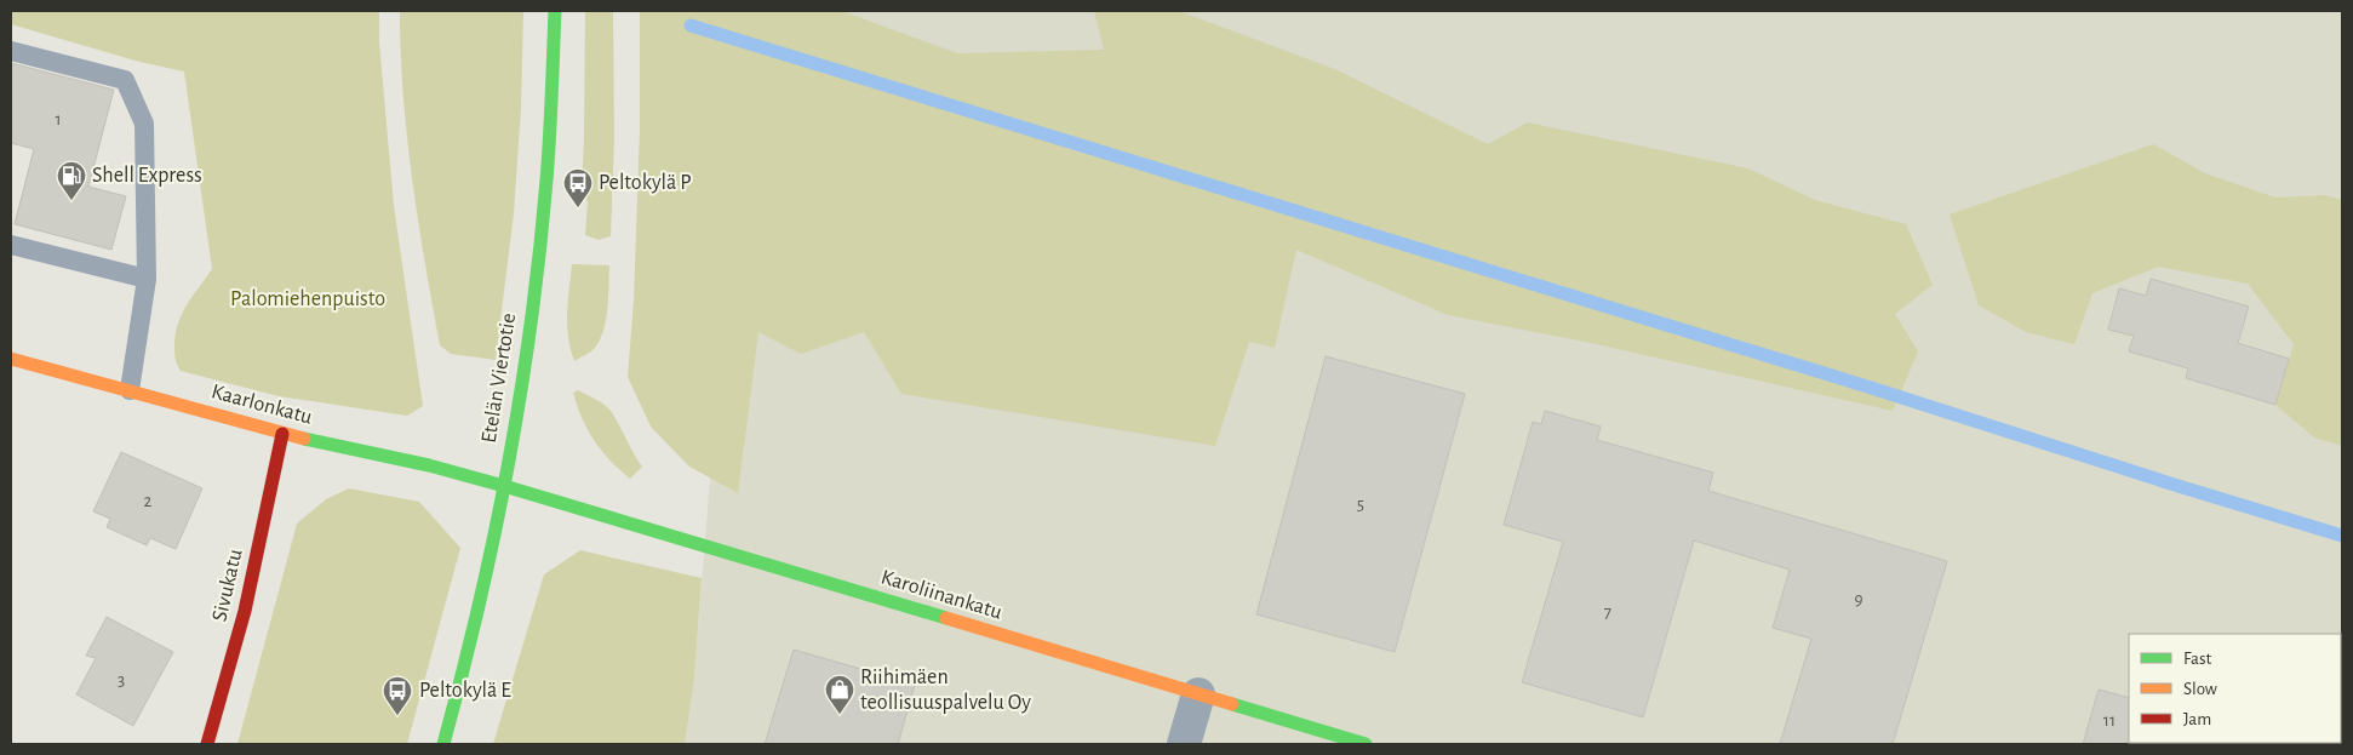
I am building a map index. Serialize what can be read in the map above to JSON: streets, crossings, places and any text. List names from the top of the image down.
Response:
{
  "streets": {
    "street": [
      "Etelän Viertotie",
      "Kaarlonkatu",
      "Sivukatu",
      "Karoliinankatu"
    ]
  },
  "crossings": [
    ["Etelän Viertotie", "Kaarlonkatu"],
    ["Etelän Viertotie", "Karoliinankatu"],
    ["Kaarlonkatu", "Sivukatu"],
    ["Kaarlonkatu", "Karoliinankatu"]
  ],
  "parks": ["Palomiehenpuisto"],
  "places": {
    "fuel station": ["Shell Express"],
    "bus stop": ["Peltokylä P", "Peltokylä E"],
    "shop": ["Riihimäen teollisuuspalvelu Oy"]
  },
  "house_numbers": [
    "1",
    "2",
    "5",
    "9",
    "7",
    "3",
    "11"
  ],
  "legend": ["Fast", "Slow", "Jam"]
}
